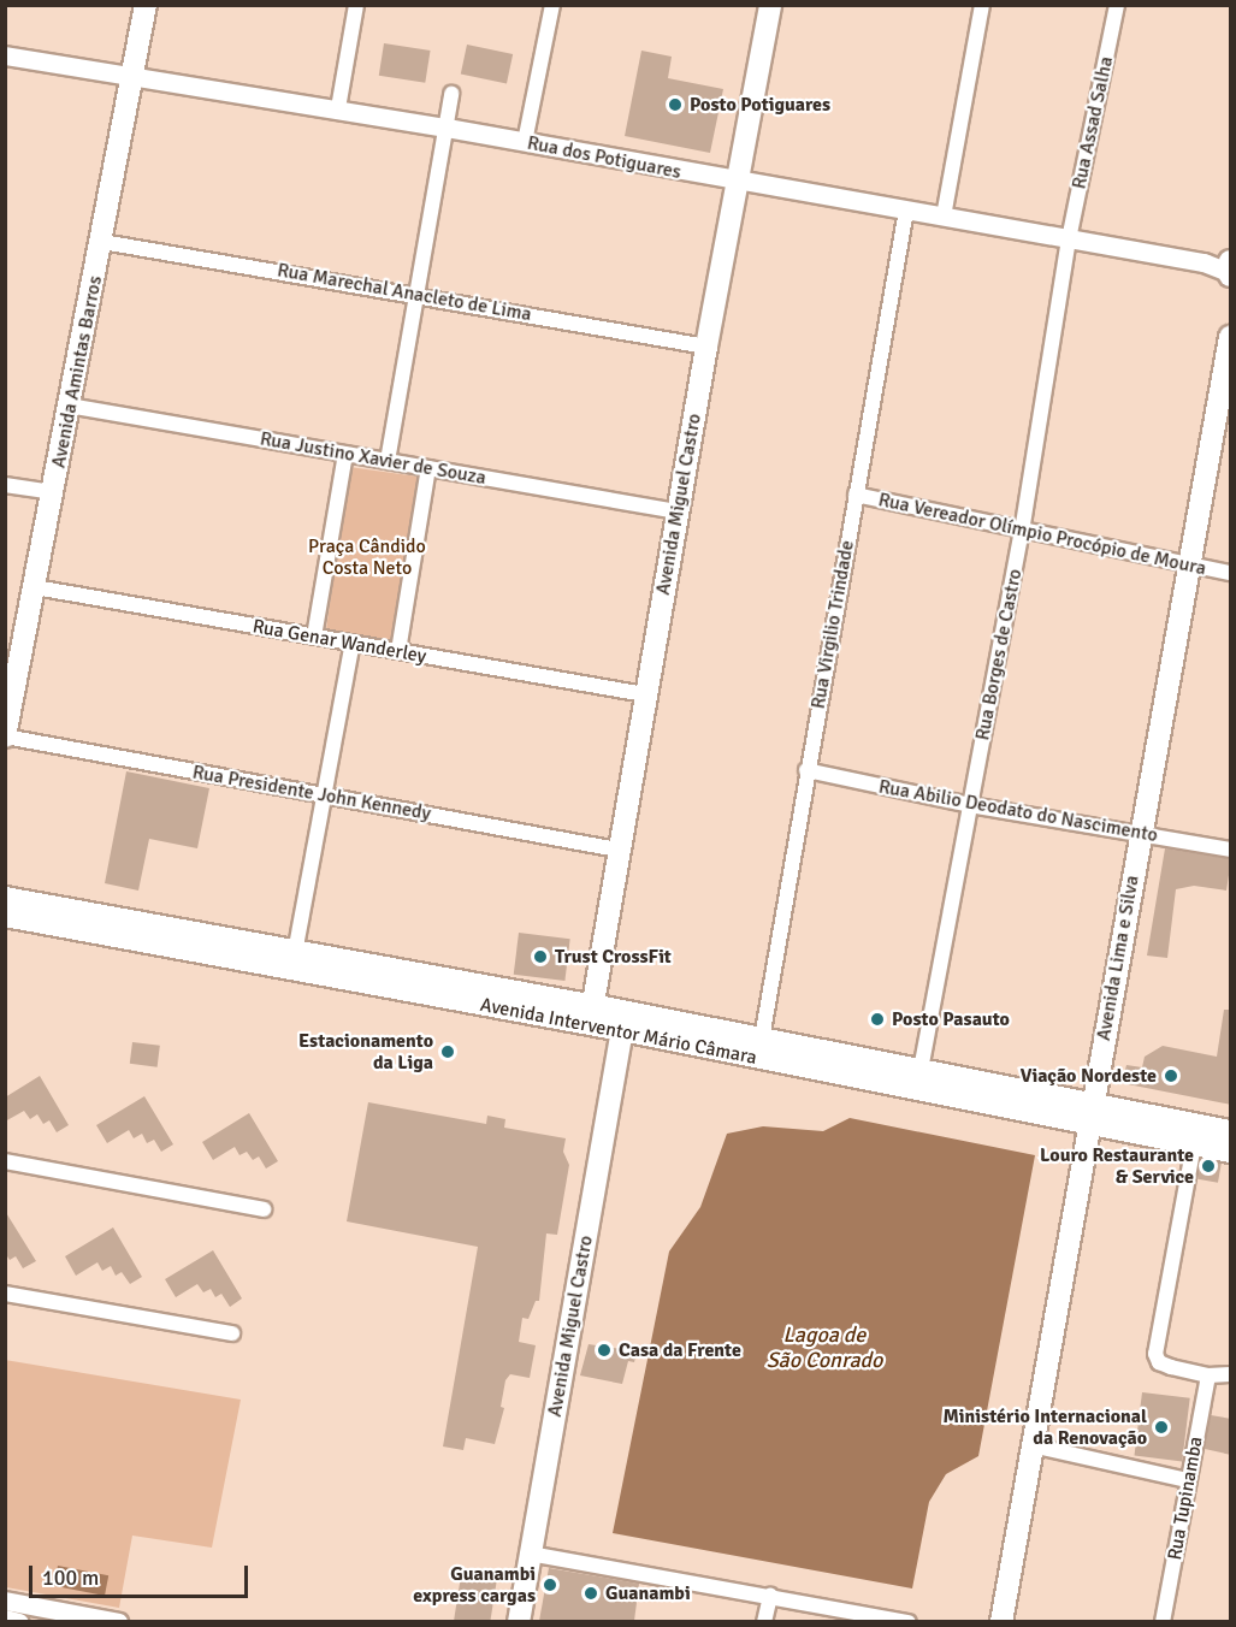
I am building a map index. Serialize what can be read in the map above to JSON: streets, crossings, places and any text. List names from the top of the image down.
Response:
{
  "streets": {
    "main road": [
      "Avenida Amintas Barros",
      "Avenida Miguel Castro",
      "Avenida Lima e Silva",
      "Avenida Interventor Mário Câmara"
    ],
    "street": [
      "Rua Assad Salha",
      "Rua dos Potiguares",
      "Rua Marechal Anacleto de Lima",
      "Rua Justino Xavier de Souza",
      "Rua Vereador Olímpio Procópio de Moura",
      "Rua Virgilio Trindade",
      "Rua Genar Wanderley",
      "Rua Borges de Castro",
      "Rua Presidente John Kennedy",
      "Rua Abilio Deodato do Nascimento",
      "Rua Tupinamba"
    ]
  },
  "crossings": [
    ["Rua Assad Salha", "Rua dos Potiguares"],
    ["Rua Assad Salha", "Rua Borges de Castro"],
    ["Rua dos Potiguares", "Avenida Amintas Barros"],
    ["Rua dos Potiguares", "Avenida Miguel Castro"],
    ["Rua dos Potiguares", "Rua Virgilio Trindade"],
    ["Rua dos Potiguares", "Rua Borges de Castro"],
    ["Rua Marechal Anacleto de Lima", "Avenida Amintas Barros"],
    ["Rua Marechal Anacleto de Lima", "Avenida Miguel Castro"],
    ["Avenida Amintas Barros", "Rua Justino Xavier de Souza"],
    ["Avenida Amintas Barros", "Rua Genar Wanderley"],
    ["Avenida Amintas Barros", "Rua Presidente John Kennedy"],
    ["Rua Justino Xavier de Souza", "Avenida Miguel Castro"],
    ["Avenida Miguel Castro", "Rua Genar Wanderley"],
    ["Avenida Miguel Castro", "Rua Presidente John Kennedy"],
    ["Avenida Miguel Castro", "Avenida Interventor Mário Câmara"],
    ["Rua Vereador Olímpio Procópio de Moura", "Rua Virgilio Trindade"],
    ["Rua Vereador Olímpio Procópio de Moura", "Rua Borges de Castro"],
    ["Rua Vereador Olímpio Procópio de Moura", "Avenida Lima e Silva"],
    ["Rua Virgilio Trindade", "Rua Abilio Deodato do Nascimento"],
    ["Rua Virgilio Trindade", "Avenida Interventor Mário Câmara"],
    ["Rua Borges de Castro", "Rua Abilio Deodato do Nascimento"],
    ["Rua Borges de Castro", "Avenida Interventor Mário Câmara"],
    ["Rua Abilio Deodato do Nascimento", "Avenida Lima e Silva"],
    ["Avenida Lima e Silva", "Avenida Interventor Mário Câmara"]
  ],
  "water": ["Lagoa de São Conrado"],
  "parks": ["Praça Cândido Costa Neto"],
  "places": [
    "Posto Potiguares",
    "Trust CrossFit",
    "Posto Pasauto",
    "Estacionamento da Liga",
    "Viação Nordeste",
    "Louro Restaurante & Service",
    "Casa da Frente",
    "Ministério Internacional da Renovação",
    "Guanambi express cargas",
    "Guanambi"
  ],
  "scale_bar": "100 m"
}
